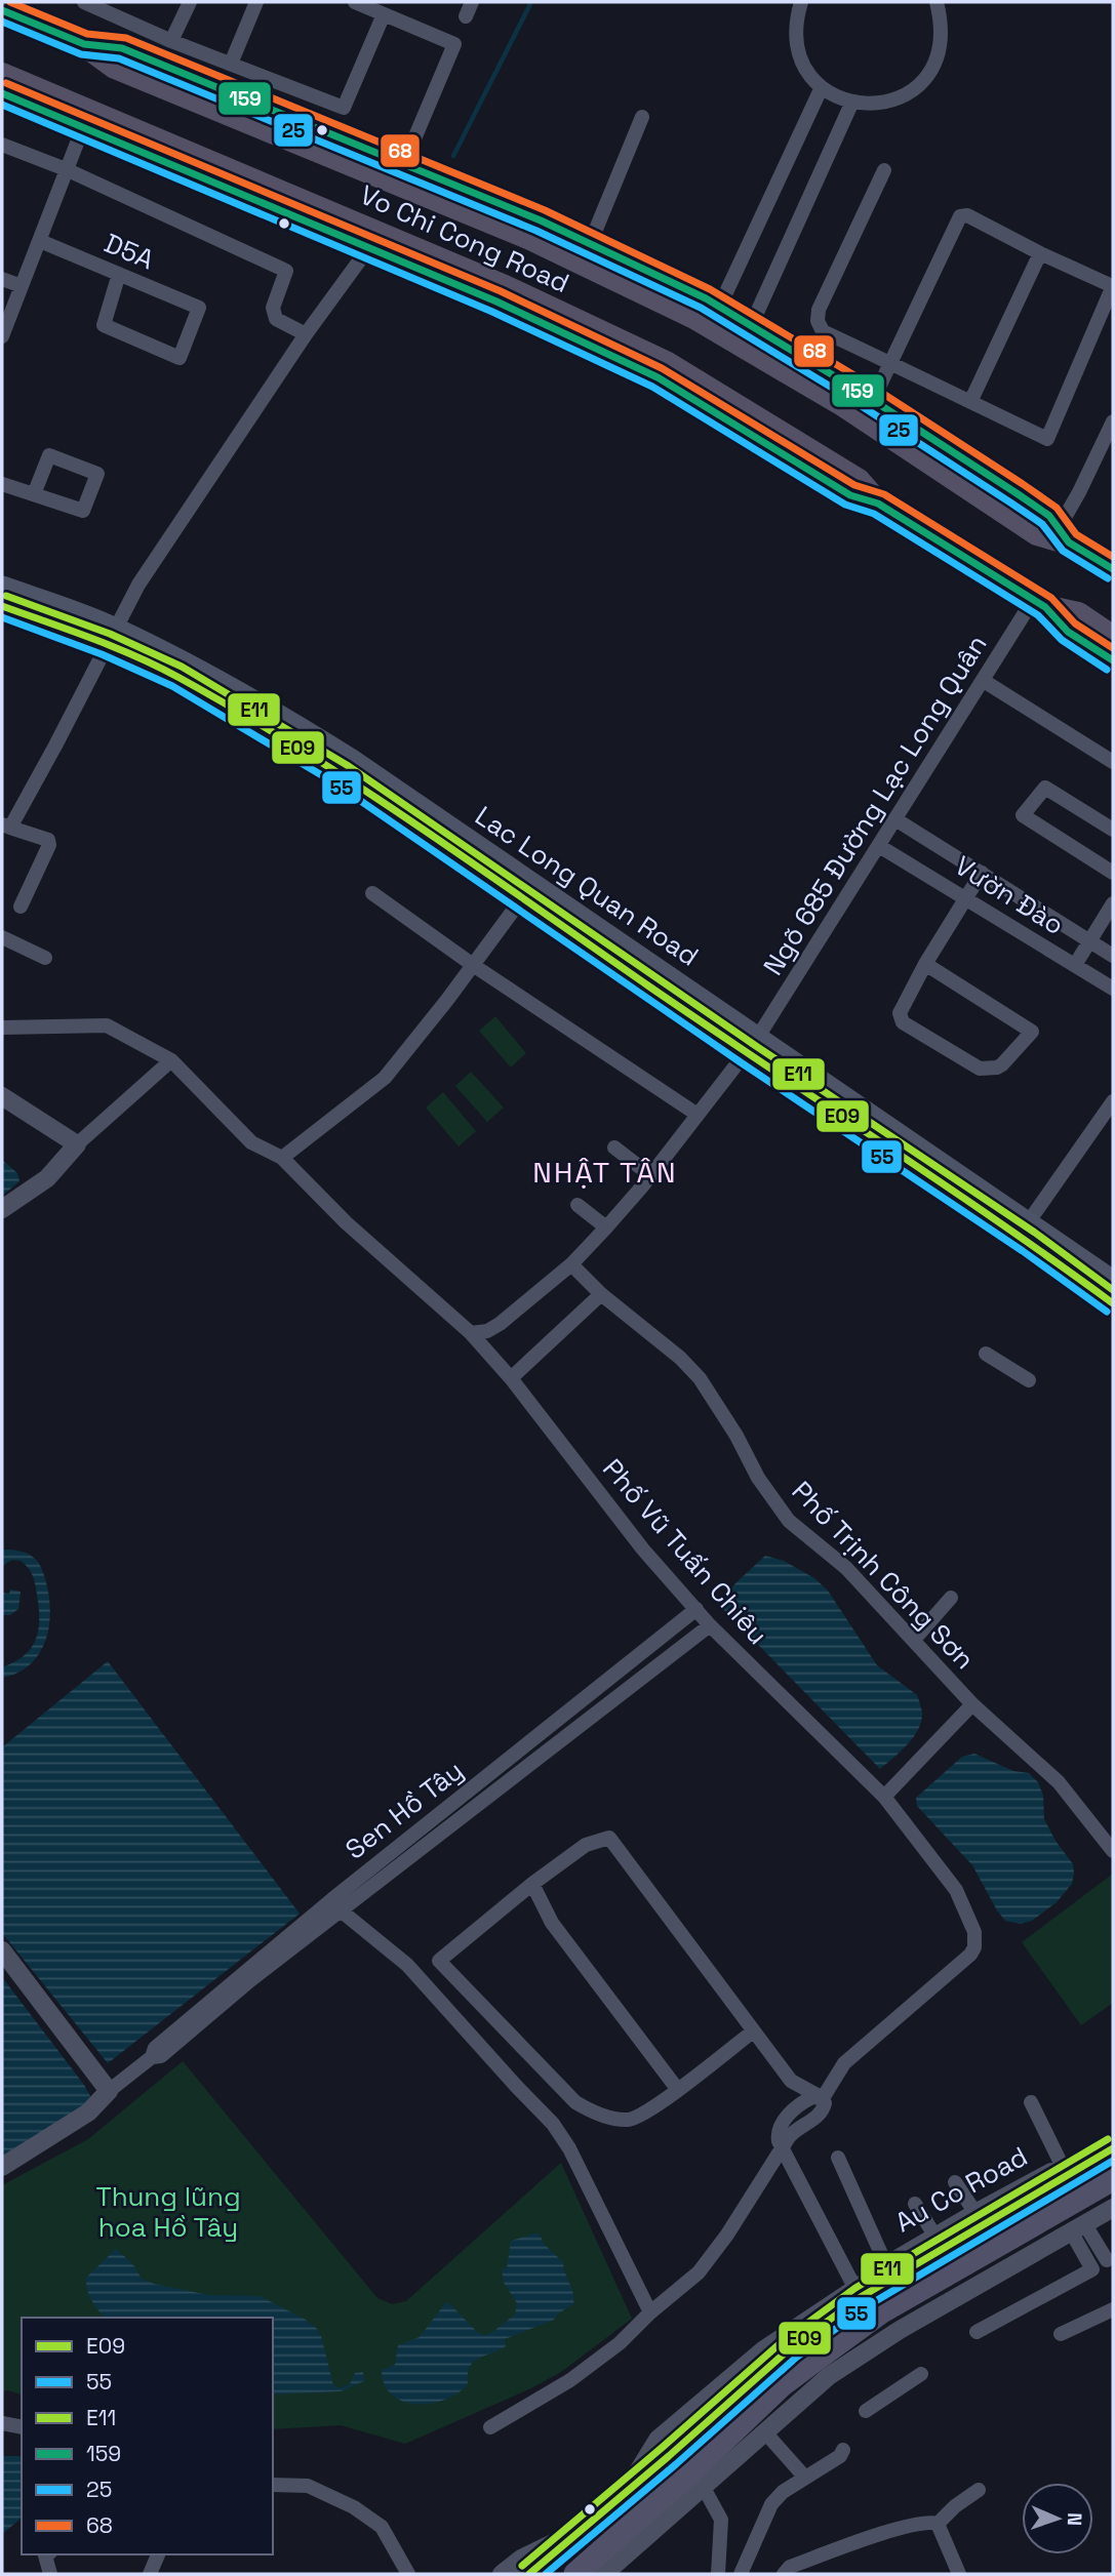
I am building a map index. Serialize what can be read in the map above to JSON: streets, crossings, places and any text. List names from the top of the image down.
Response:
{
  "streets": {
    "highway": ["Vo Chi Cong Road"],
    "main road": ["Lac Long Quan Road", "Au Co Road"],
    "street": [
      "D5A",
      "Ngõ 685 Đường Lạc Long Quân",
      "Vườn Đào",
      "Phố Vũ Tuấn Chiêu",
      "Phố Trịnh Công Sơn",
      "Sen Hồ Tây"
    ]
  },
  "crossings": [
    ["Vo Chi Cong Road", "Ngõ 685 Đường Lạc Long Quân"],
    ["Ngõ 685 Đường Lạc Long Quân", "Lac Long Quan Road"],
    ["Ngõ 685 Đường Lạc Long Quân", "Vườn Đào"],
    ["Ngõ 685 Đường Lạc Long Quân", "Phố Vũ Tuấn Chiêu"],
    ["Ngõ 685 Đường Lạc Long Quân", "Phố Trịnh Công Sơn"],
    ["Phố Vũ Tuấn Chiêu", "Sen Hồ Tây"]
  ],
  "districts": ["NHẬT TÂN"],
  "parks": ["Thung lũng hoa Hồ Tây"],
  "lines": [
    "transit line 68",
    "transit line 159",
    "transit line 25",
    "transit line E11",
    "transit line E09",
    "transit line 55"
  ],
  "legend": [
    "E09",
    "55",
    "E11",
    "159",
    "25",
    "68"
  ],
  "north": "right"
}
